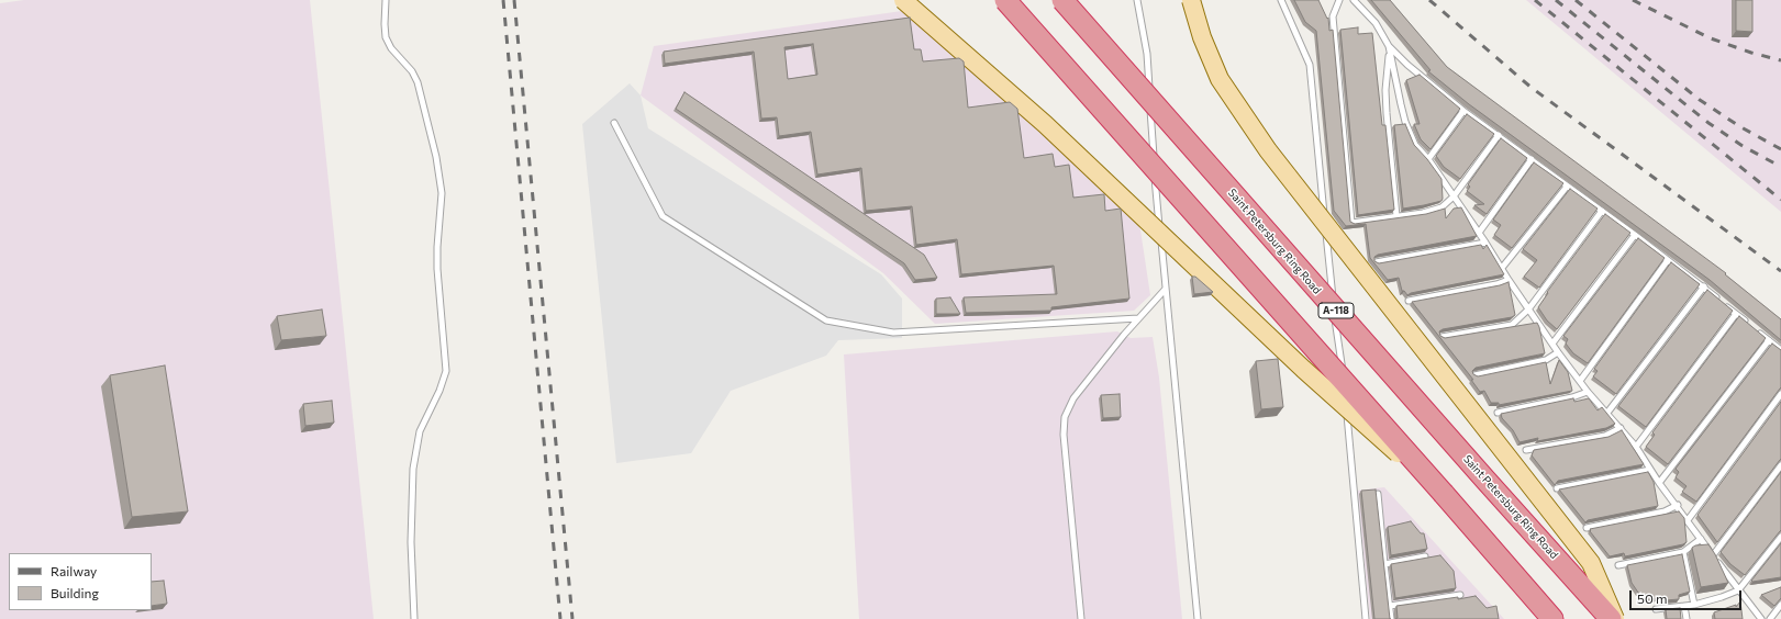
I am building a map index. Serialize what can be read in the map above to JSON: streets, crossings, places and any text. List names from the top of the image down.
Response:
{
  "streets": {
    "highway": ["Saint Petersburg Ring Road", "А-118"]
  },
  "legend": ["Railway", "Building"],
  "scale_bar": "50 m"
}
